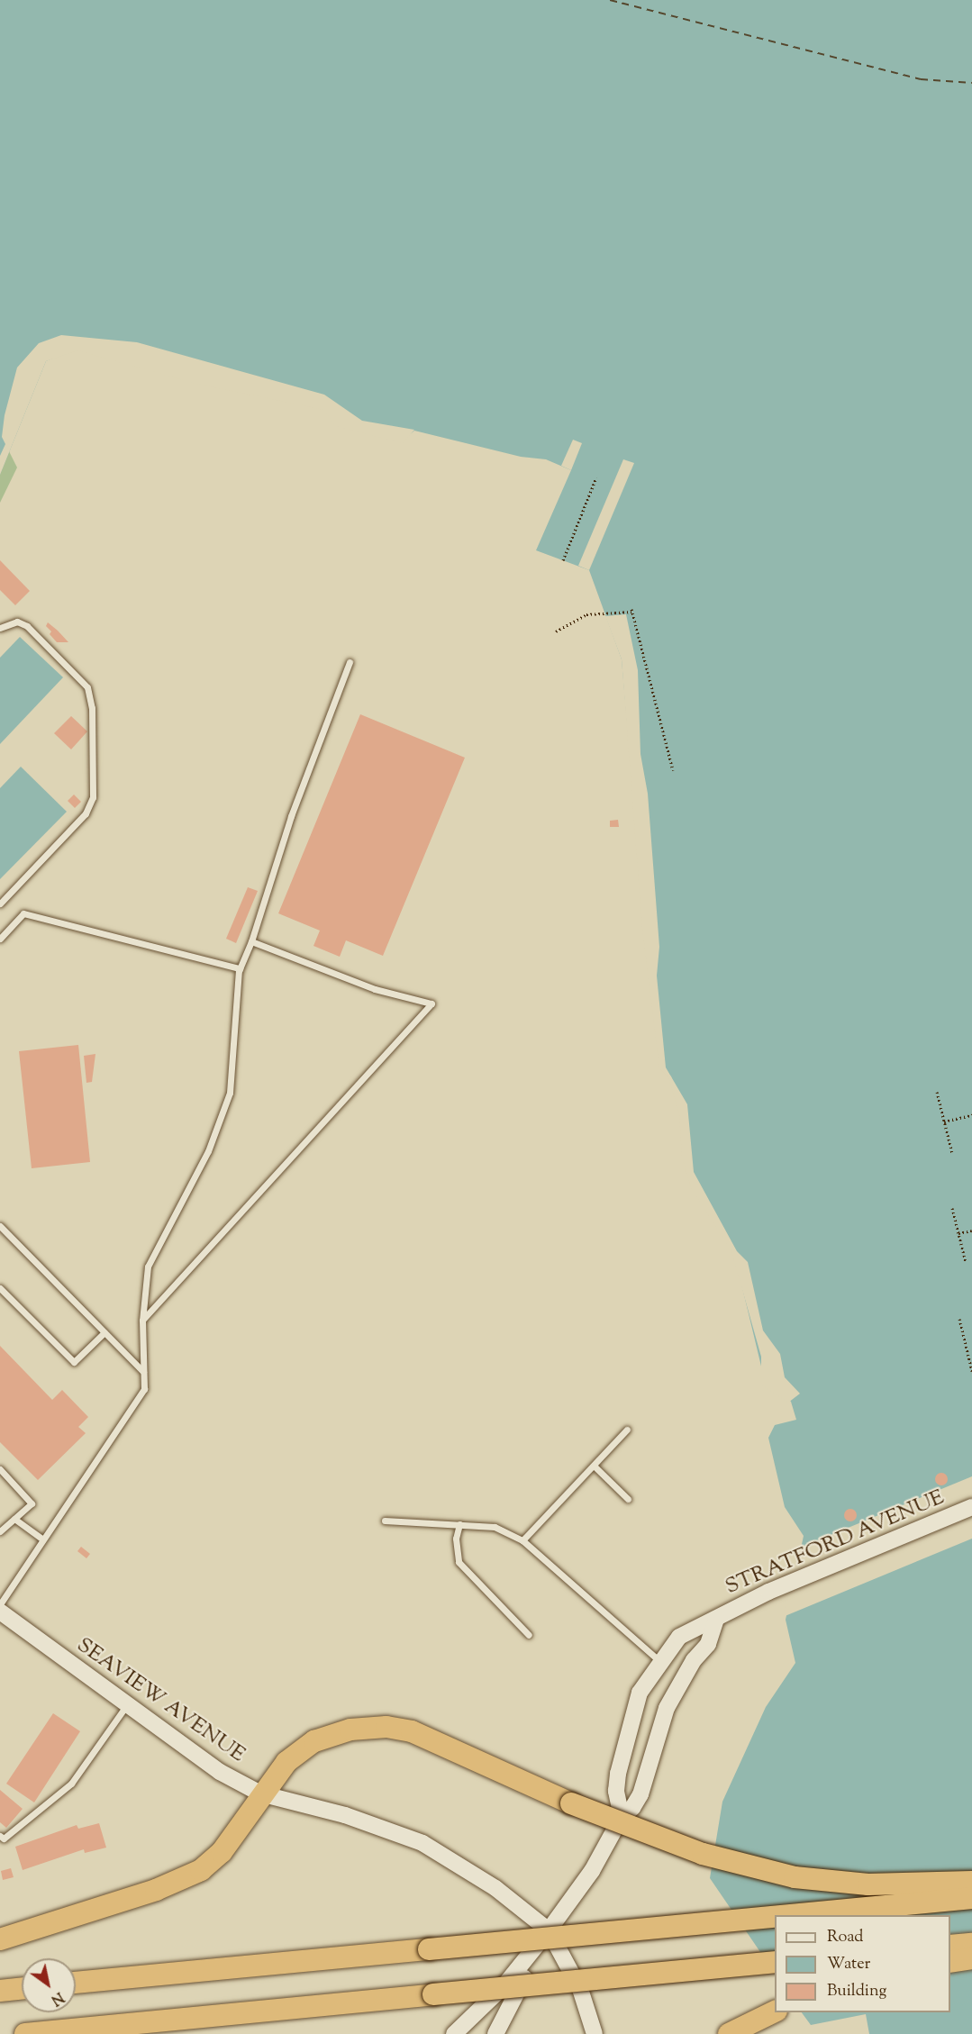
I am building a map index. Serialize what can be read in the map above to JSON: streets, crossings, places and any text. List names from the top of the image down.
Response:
{
  "streets": {
    "main road": ["STRATFORD AVENUE", "SEAVIEW AVENUE"]
  },
  "crossings": [
    ["STRATFORD AVENUE", "SEAVIEW AVENUE"]
  ],
  "legend": ["Road", "Water", "Building"],
  "north": "bottom right"
}
